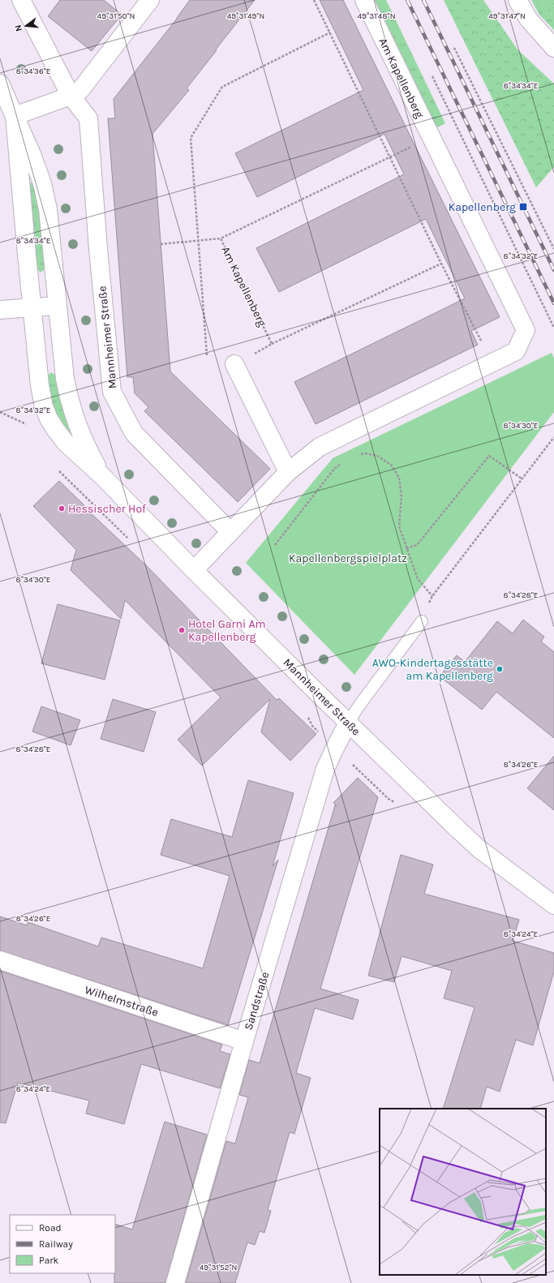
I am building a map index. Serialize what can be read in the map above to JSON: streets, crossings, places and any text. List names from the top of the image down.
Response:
{
  "streets": {
    "street": [
      "Am Kapellenberg",
      "Mannheimer Straße",
      "Wilhelmstraße",
      "Sandstraße"
    ]
  },
  "crossings": [
    ["Am Kapellenberg", "Mannheimer Straße"],
    ["Mannheimer Straße", "Sandstraße"],
    ["Wilhelmstraße", "Sandstraße"]
  ],
  "parks": ["Kapellenbergspielplatz"],
  "places": {
    "transit": ["Kapellenberg"],
    "other": ["Hessischer Hof", "Hotel Garni Am Kapellenberg", "AWO-Kindertagesstätte am Kapellenberg"]
  },
  "legend": ["Road", "Railway", "Park"],
  "north": "left",
  "coordinates": [
    "49°31'50\"N",
    "49°31'49\"N",
    "49°31'48\"N",
    "49°31'47\"N",
    "8°34'36\"E",
    "8°34'34\"E",
    "8°34'32\"E",
    "8°34'30\"E",
    "8°34'28\"E",
    "8°34'26\"E",
    "8°34'24\"E",
    "49°31'52\"N"
  ]
}
